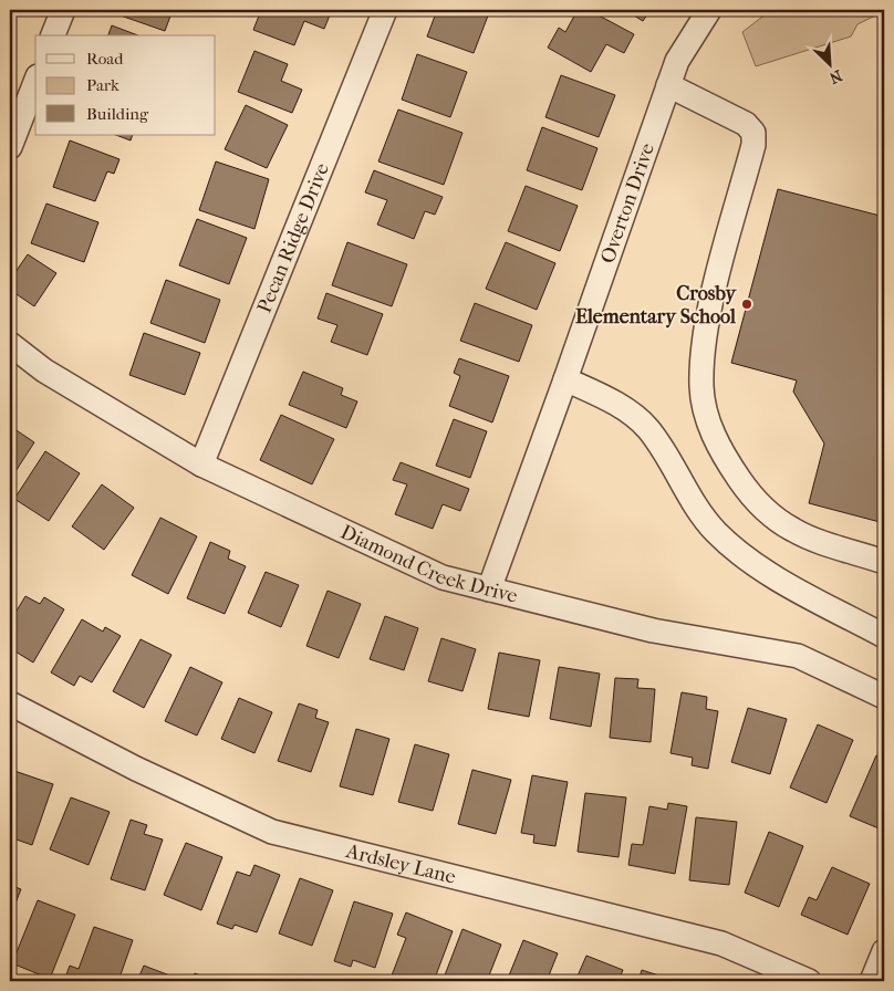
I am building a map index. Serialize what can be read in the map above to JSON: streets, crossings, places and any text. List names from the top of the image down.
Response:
{
  "streets": {
    "street": [
      "Overton Drive",
      "Pecan Ridge Drive",
      "Diamond Creek Drive",
      "Ardsley Lane"
    ]
  },
  "crossings": [
    ["Overton Drive", "Diamond Creek Drive"],
    ["Pecan Ridge Drive", "Diamond Creek Drive"]
  ],
  "places": ["Crosby Elementary School"],
  "legend": ["Road", "Park", "Building"],
  "north": "bottom right"
}
